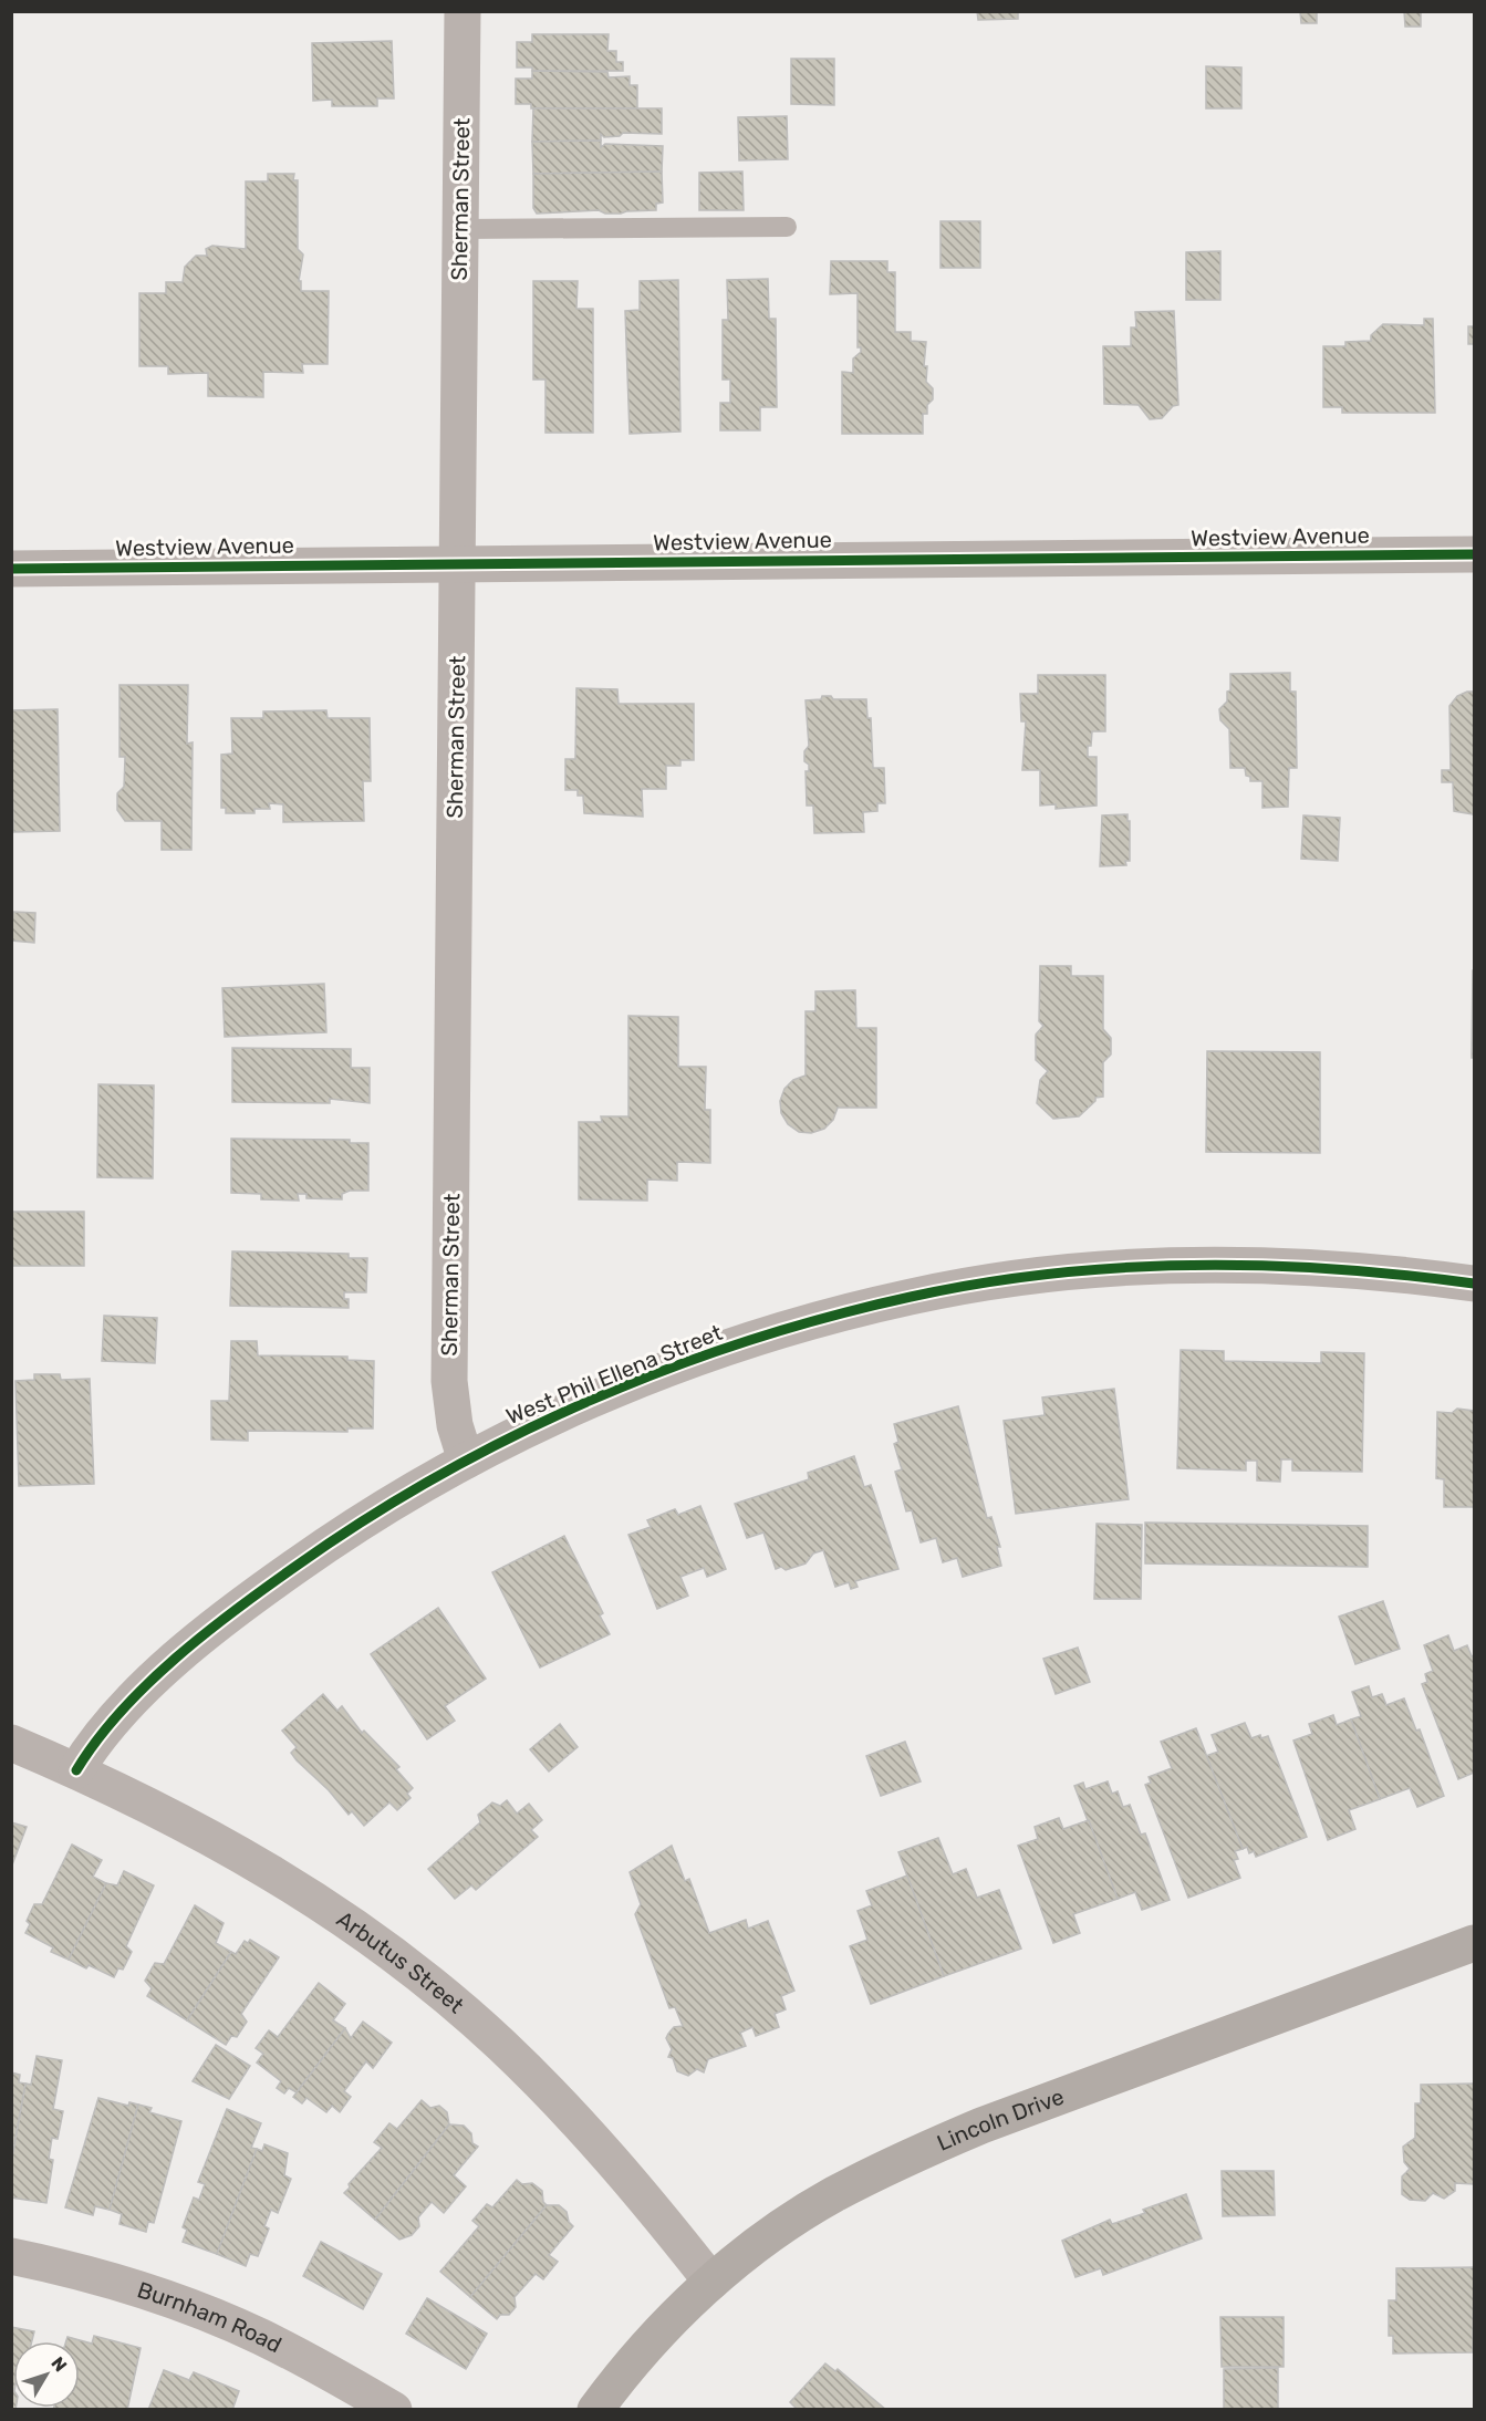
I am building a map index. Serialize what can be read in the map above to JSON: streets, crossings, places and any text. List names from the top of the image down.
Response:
{
  "streets": {
    "main road": ["Lincoln Drive"],
    "street": [
      "Sherman Street",
      "Westview Avenue",
      "West Phil Ellena Street",
      "Arbutus Street",
      "Burnham Road"
    ]
  },
  "crossings": [
    ["Sherman Street", "Westview Avenue"],
    ["Sherman Street", "West Phil Ellena Street"],
    ["West Phil Ellena Street", "Arbutus Street"],
    ["Arbutus Street", "Lincoln Drive"]
  ],
  "north": "top right"
}
